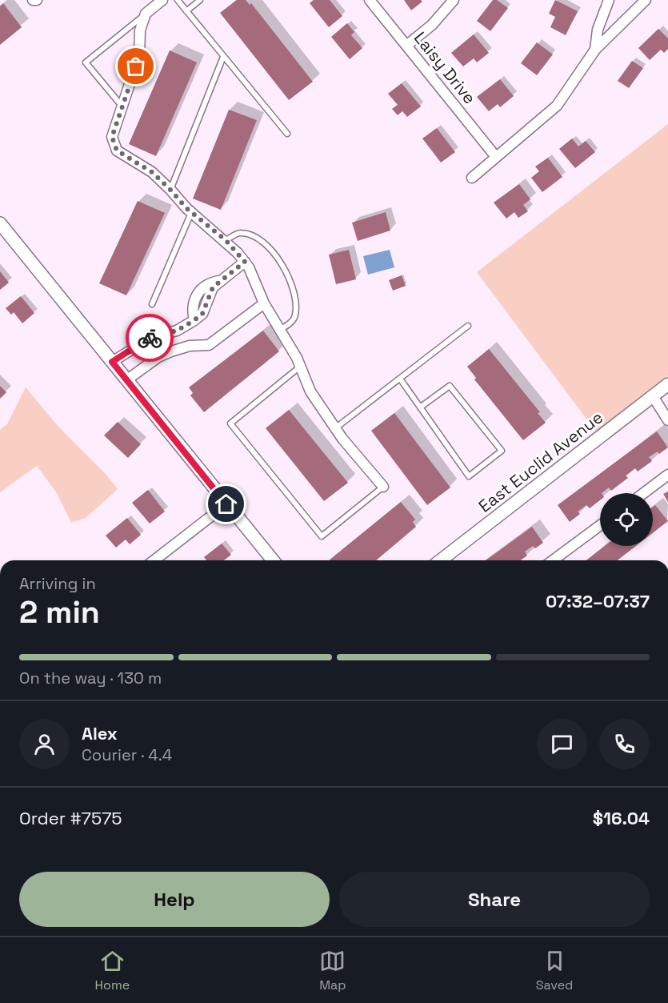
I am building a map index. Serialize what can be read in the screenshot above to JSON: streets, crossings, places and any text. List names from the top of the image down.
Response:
{
  "streets": {
    "street": ["Laisy Drive", "East Euclid Avenue"]
  },
  "page": {
    "heading": ["2 min", "Arriving in", "07:32–07:37"],
    "panel": [
      "Alex",
      "Courier · 4.4",
      "Order #7575",
      "$16.04"
    ],
    "bar": "On the way · 130 m",
    "buttons": ["Help", "Share"],
    "tabs": ["Home", "Map", "Saved"]
  }
}
